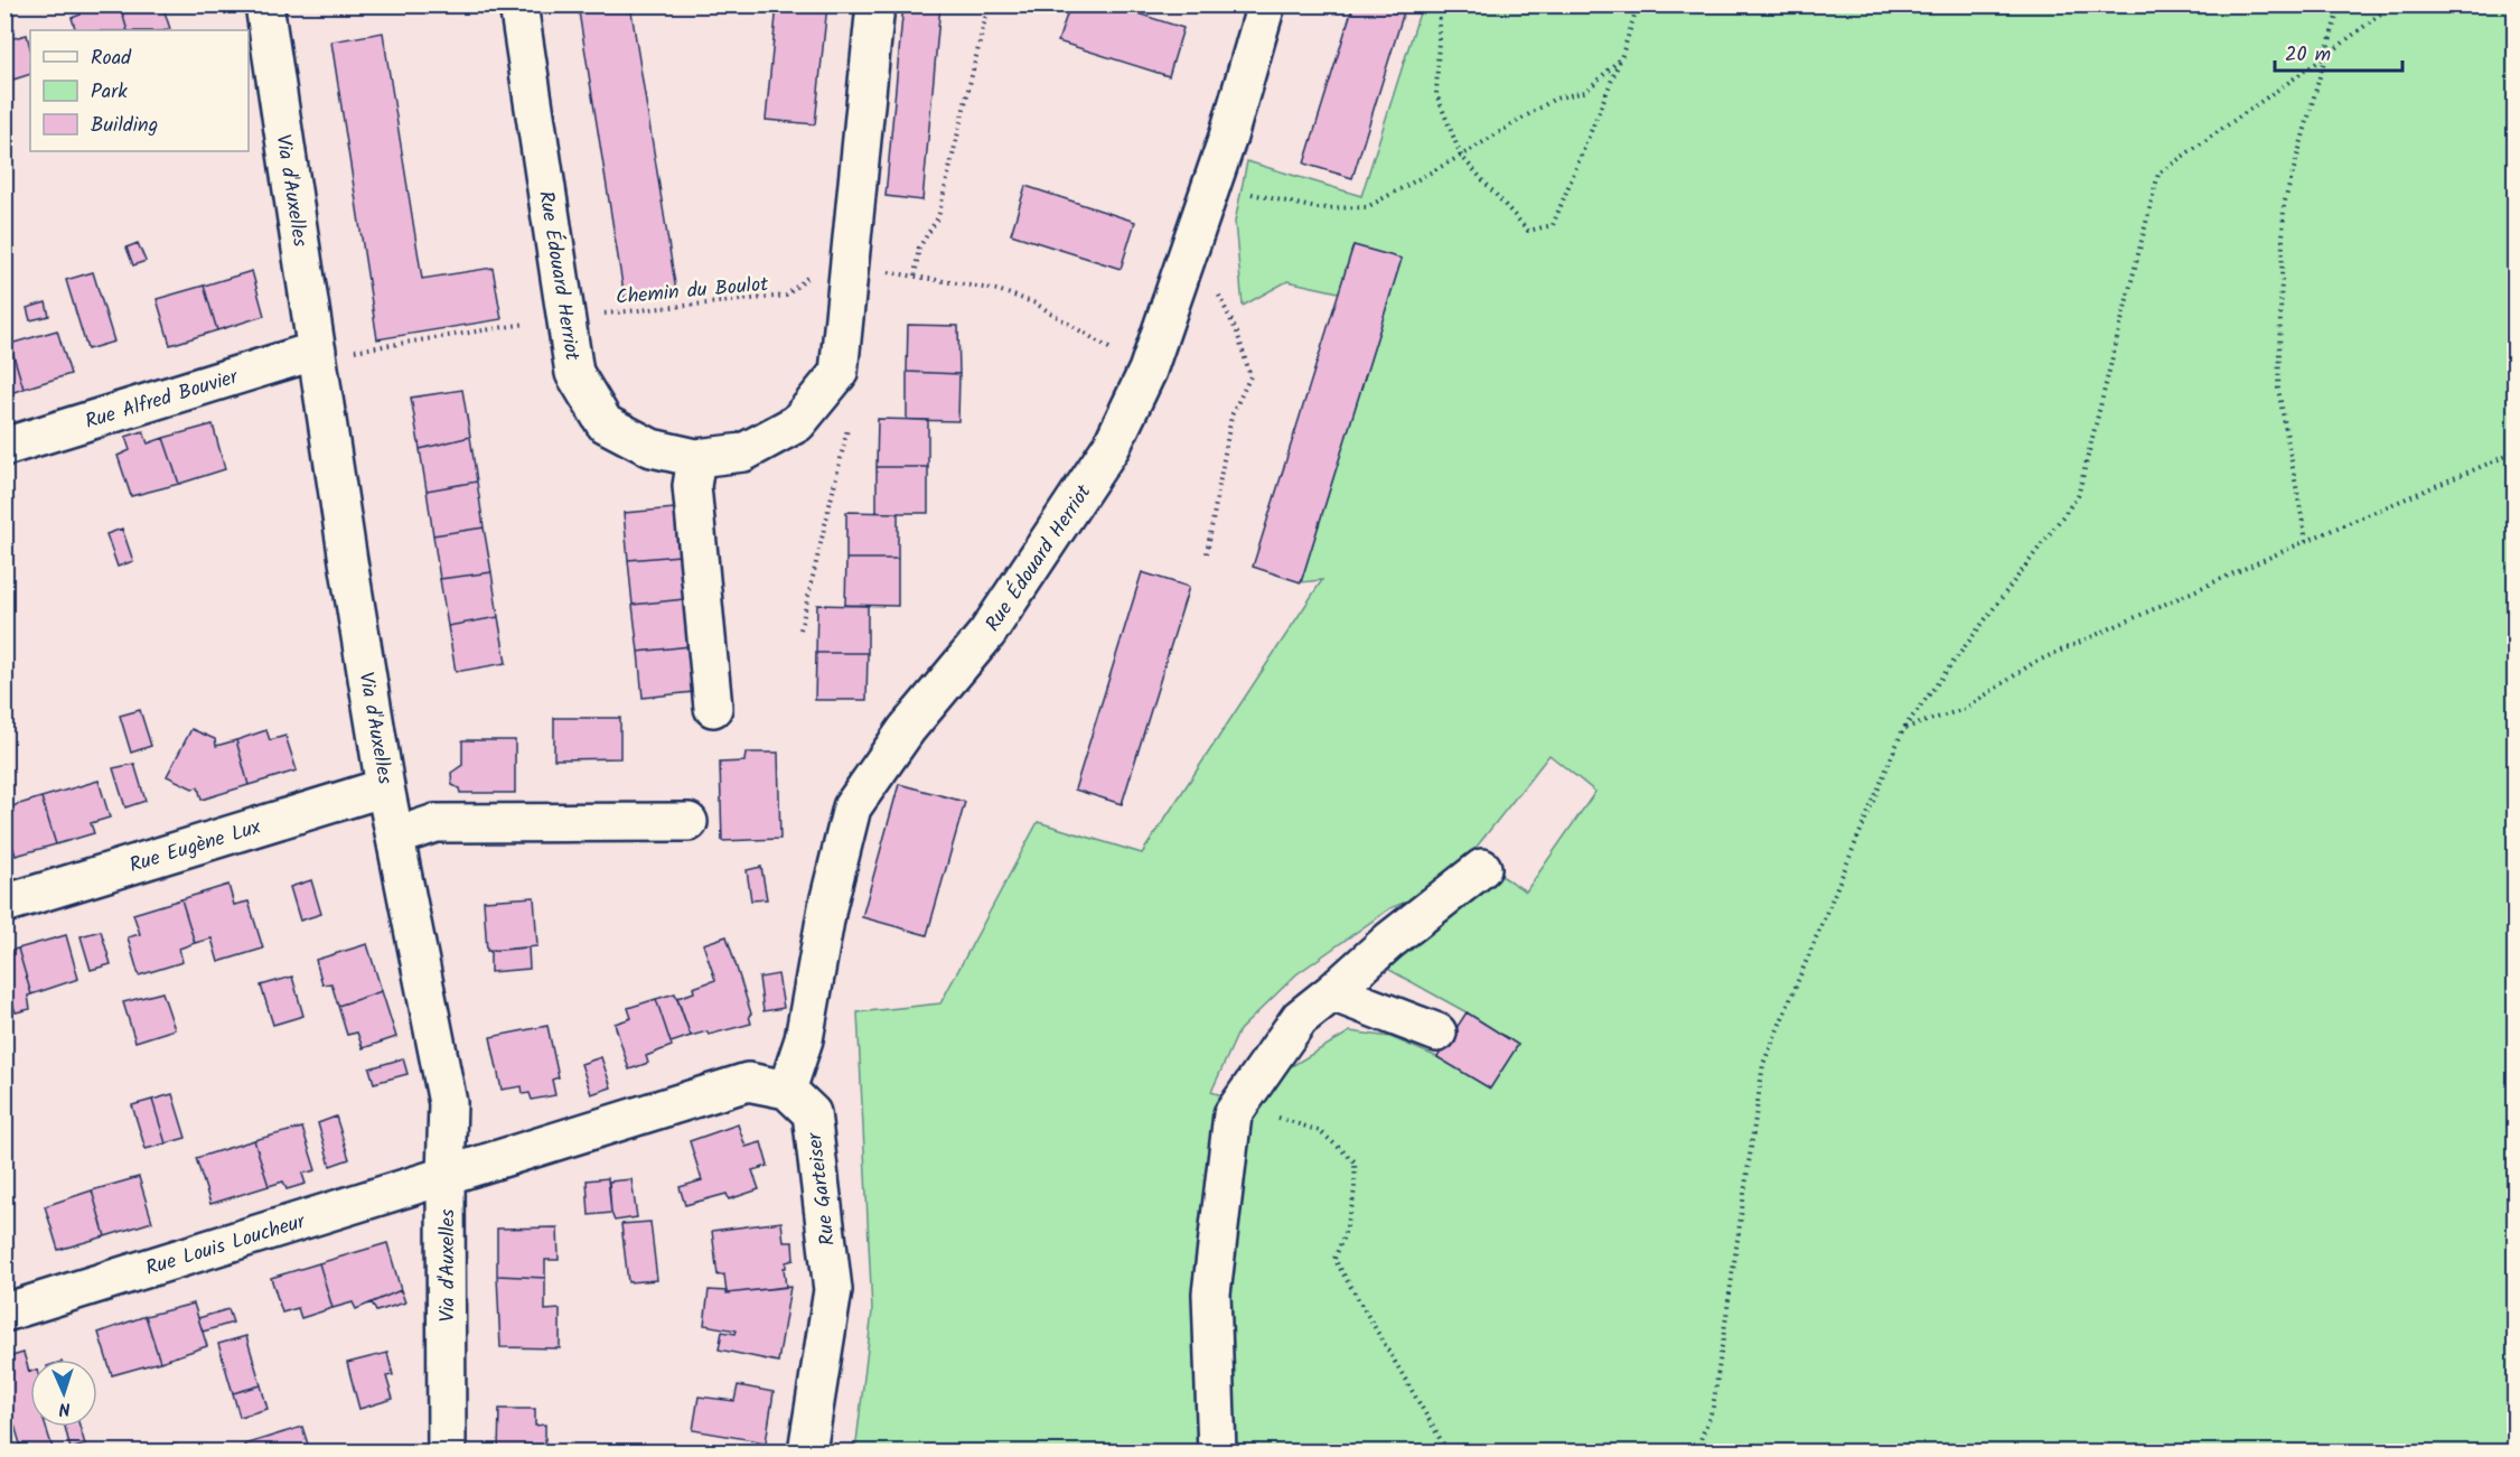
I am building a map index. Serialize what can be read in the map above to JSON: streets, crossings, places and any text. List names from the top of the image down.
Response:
{
  "streets": {
    "street": [
      "Via d'Auxelles",
      "Rue Édouard Herriot",
      "Rue Alfred Bouvier",
      "Rue Eugène Lux",
      "Rue Garteiser",
      "Rue Louis Loucheur"
    ],
    "path": ["Chemin du Boulot"]
  },
  "crossings": [
    ["Via d'Auxelles", "Rue Alfred Bouvier"],
    ["Via d'Auxelles", "Rue Eugène Lux"],
    ["Via d'Auxelles", "Rue Louis Loucheur"],
    ["Rue Édouard Herriot", "Chemin du Boulot"],
    ["Rue Édouard Herriot", "Rue Garteiser"]
  ],
  "legend": ["Road", "Park", "Building"],
  "scale_bar": "20 m",
  "north": "bottom"
}
